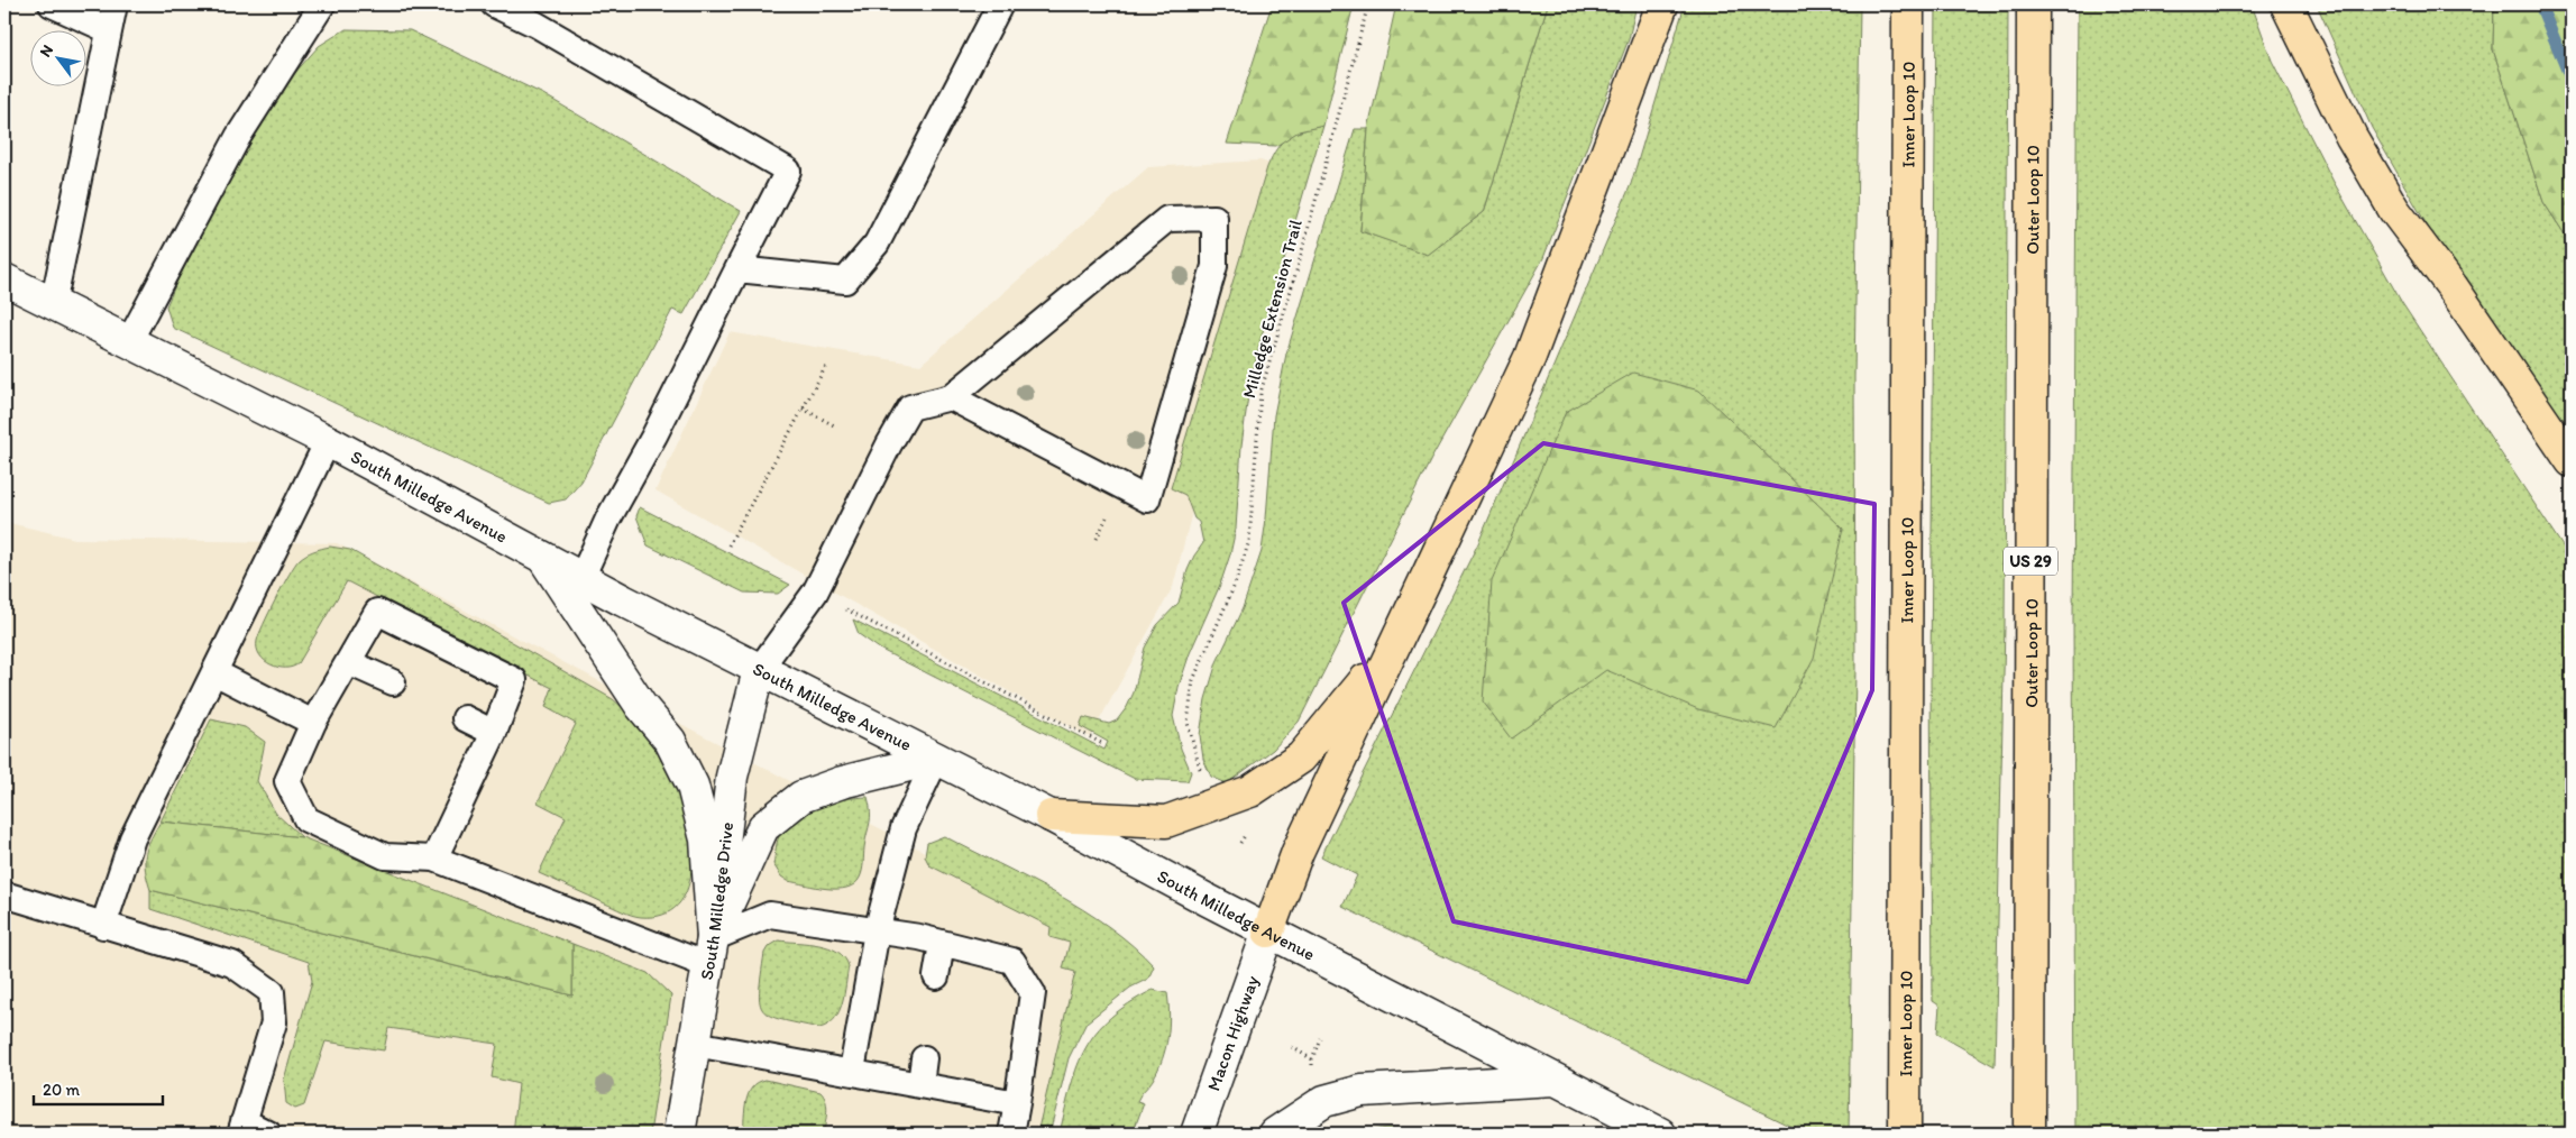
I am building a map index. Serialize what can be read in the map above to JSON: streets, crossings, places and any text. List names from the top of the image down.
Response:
{
  "streets": {
    "highway": ["Inner Loop 10", "Outer Loop 10", "US 29"],
    "main road": ["South Milledge Avenue", "South Milledge Drive", "Macon Highway"],
    "path": ["Milledge Extension Trail"]
  },
  "crossings": [
    ["South Milledge Avenue", "South Milledge Drive"],
    ["South Milledge Avenue", "Macon Highway"]
  ],
  "scale_bar": "20 m",
  "north": "top left"
}
